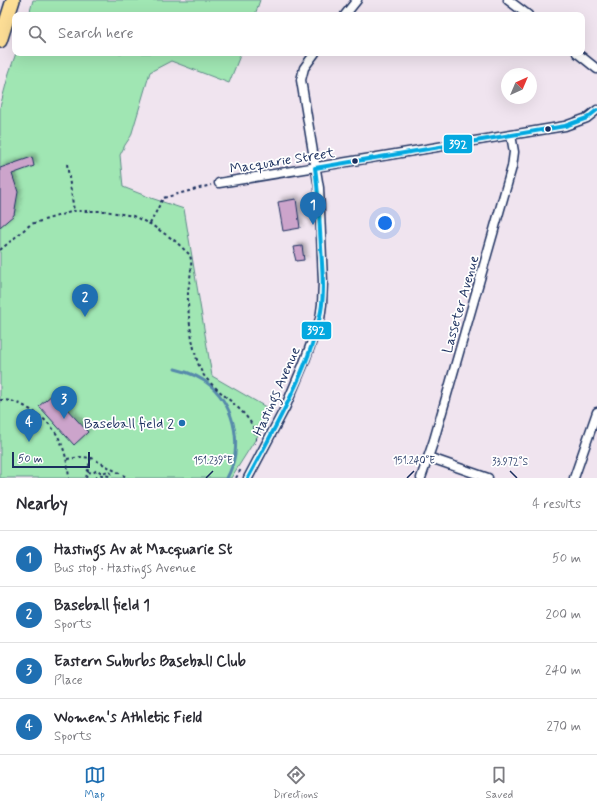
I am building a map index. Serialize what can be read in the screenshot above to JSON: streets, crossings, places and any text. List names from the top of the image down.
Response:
{
  "streets": {
    "street": ["Macquarie Street", "Lasseter Avenue", "Hastings Avenue"]
  },
  "crossings": [
    ["Macquarie Street", "Lasseter Avenue"],
    ["Macquarie Street", "Hastings Avenue"]
  ],
  "places": ["Baseball field 2"],
  "lines": ["transit line 392"],
  "scale_bar": "50 m",
  "north": "top right",
  "page": {
    "search": "Search here",
    "pins": [
      "1",
      "2",
      "3",
      "4"
    ],
    "scale": "50 m",
    "heading": ["Nearby", "4 results"],
    "list": [
      {
        "mark": "1",
        "name": "Hastings Av at Macquarie St",
        "note": "Bus stop · Hastings Avenue",
        "value": "50 m"
      },
      {
        "mark": "2",
        "name": "Baseball field 1",
        "note": "Sports",
        "value": "200 m"
      },
      {
        "mark": "3",
        "name": "Eastern Suburbs Baseball Club",
        "note": "Place",
        "value": "240 m"
      },
      {
        "mark": "4",
        "name": "Women's Athletic Field",
        "note": "Sports",
        "value": "270 m"
      }
    ],
    "nav": ["Map", "Directions", "Saved"]
  },
  "coordinates": ["151.239°E", "151.240°E", "33.972°S"]
}
